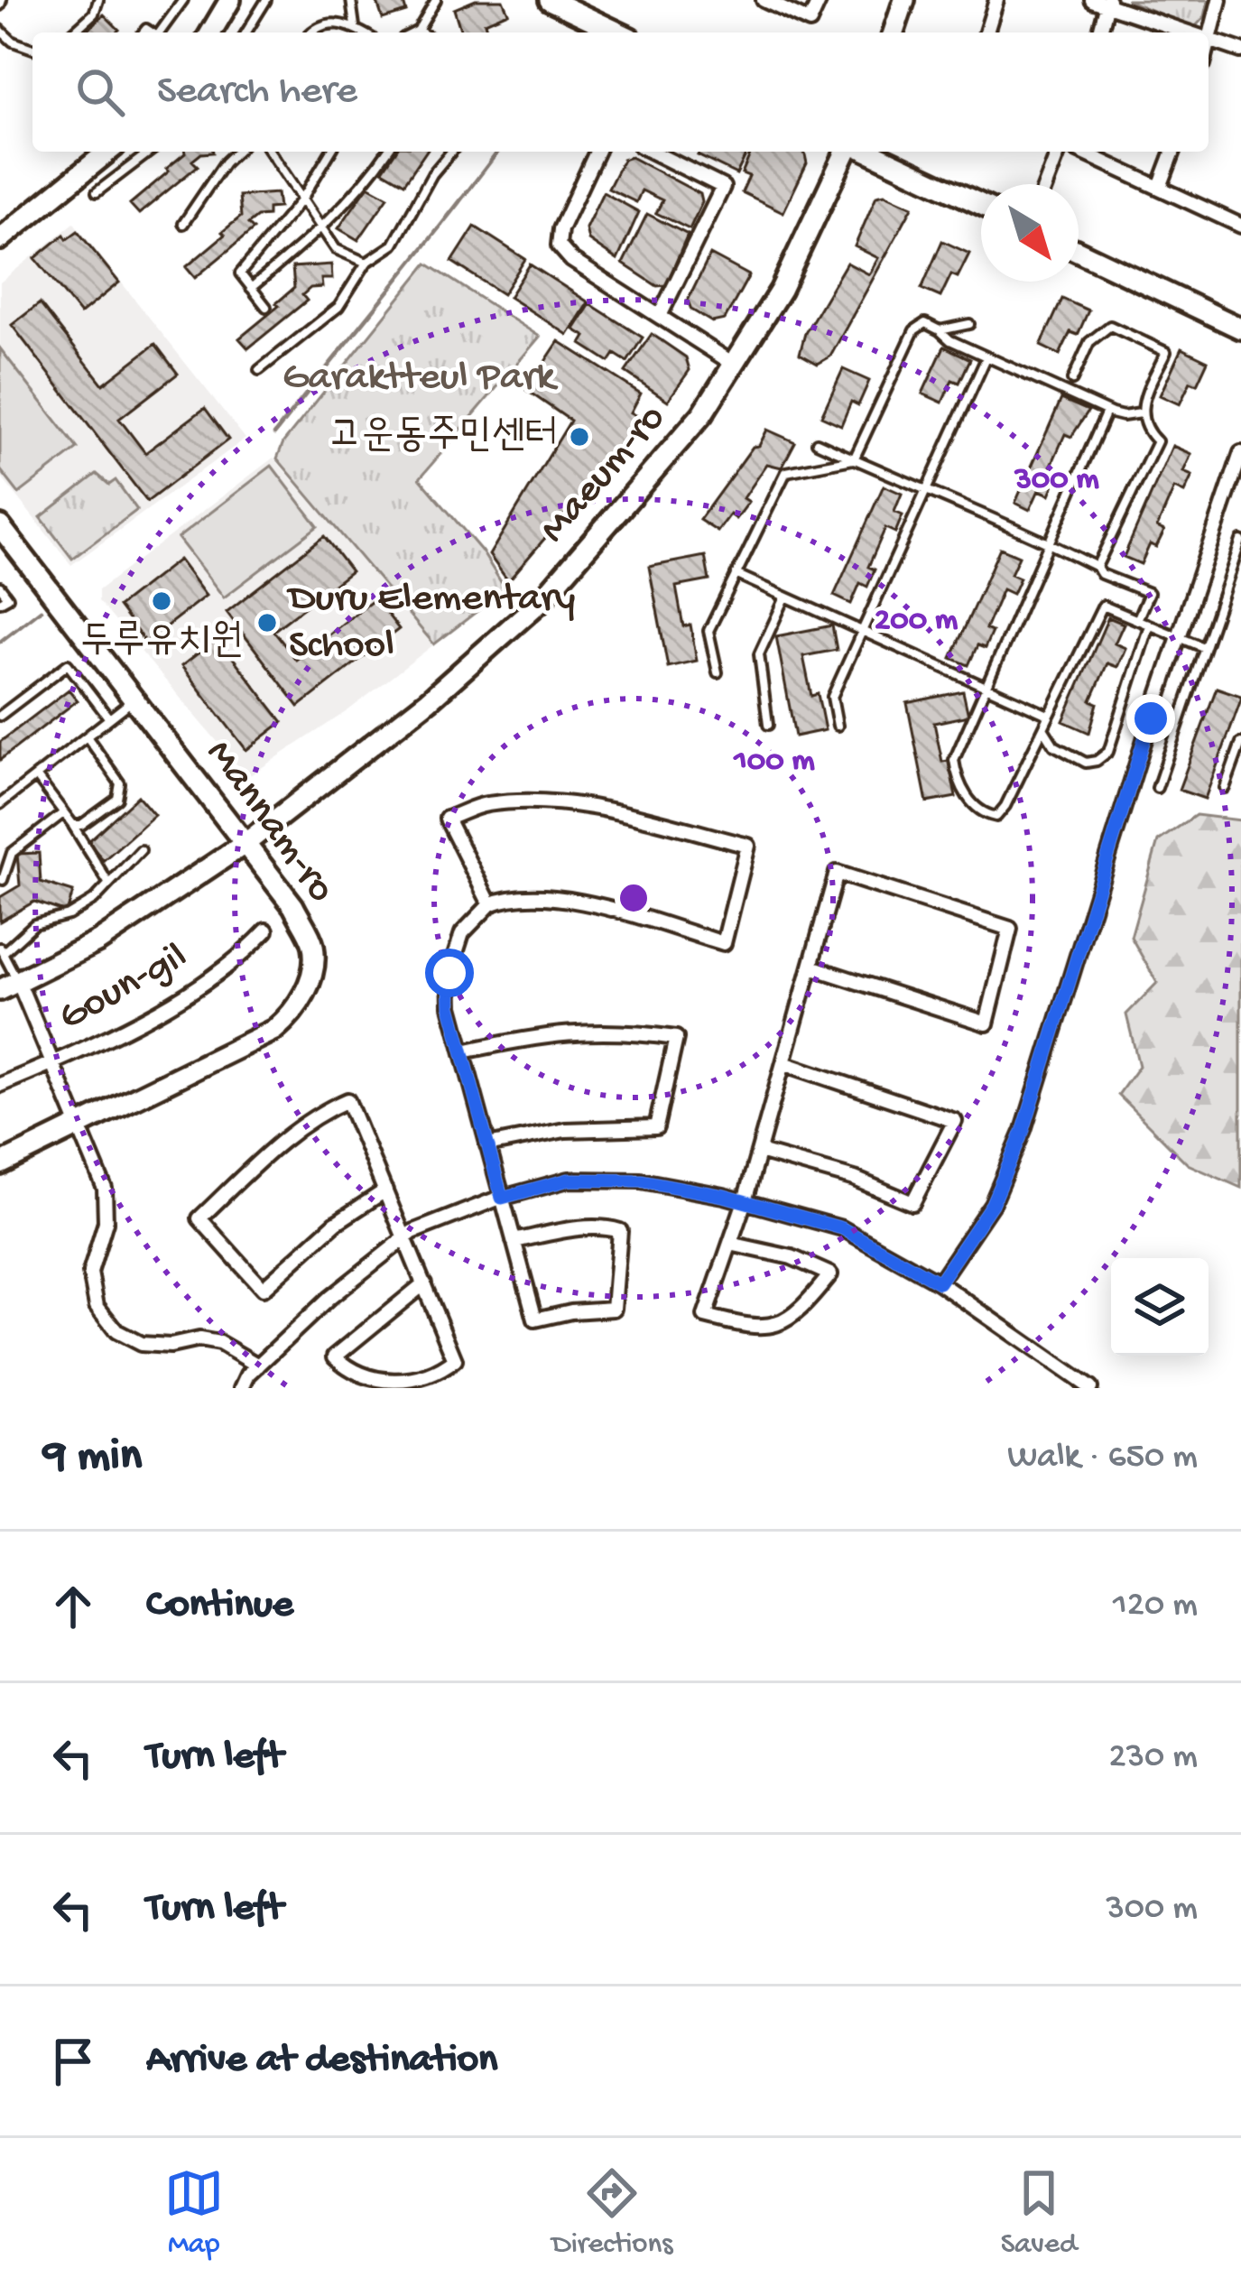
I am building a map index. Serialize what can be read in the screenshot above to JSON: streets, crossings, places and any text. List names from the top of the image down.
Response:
{
  "streets": {
    "street": ["Maeum-ro", "Mannam-ro", "Goun-gil"]
  },
  "crossings": [
    ["Maeum-ro", "Mannam-ro"]
  ],
  "parks": ["Garaktteul Park"],
  "places": ["고운동주민센터", "두루유치원", "Duru Elementary School"],
  "north": "bottom right",
  "page": {
    "search": "Search here",
    "heading": ["9 min", "Walk · 650 m"],
    "list": [
      ["Continue", "120 m"],
      ["Turn left", "230 m"],
      ["Turn left", "300 m"],
      "Arrive at destination"
    ],
    "nav": ["Map", "Directions", "Saved"]
  },
  "rings": ["300 m", "200 m", "100 m"]
}
